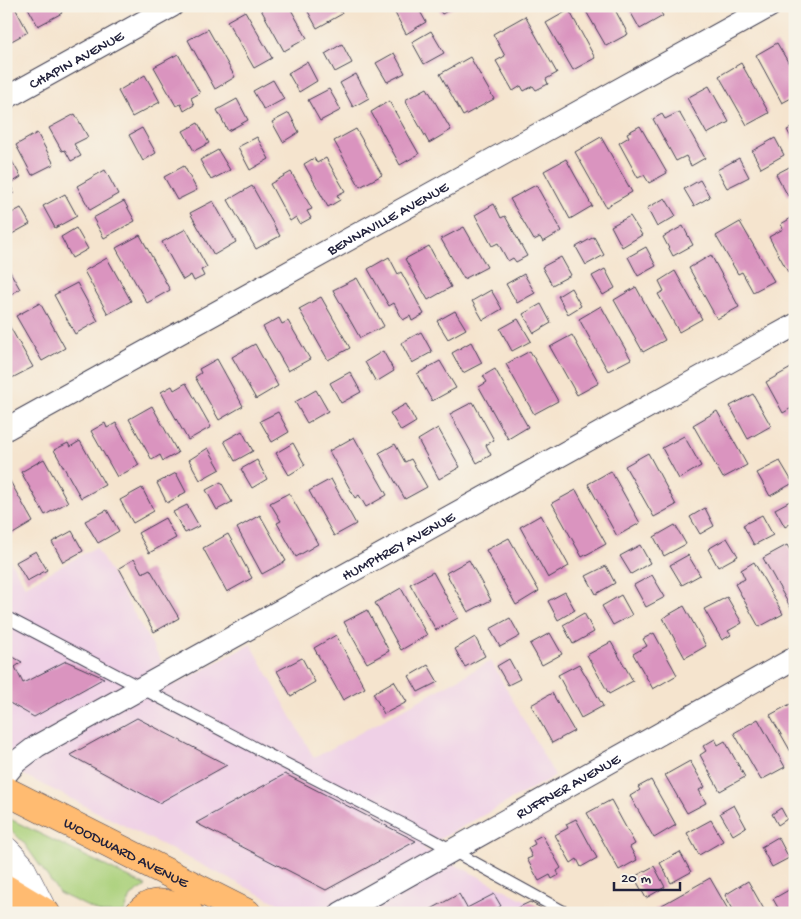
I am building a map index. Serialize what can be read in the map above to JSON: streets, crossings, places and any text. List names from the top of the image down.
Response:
{
  "streets": {
    "main road": ["WOODWARD AVENUE"],
    "street": [
      "CHAPIN AVENUE",
      "BENNAVILLE AVENUE",
      "HUMPHREY AVENUE",
      "RUFFNER AVENUE"
    ]
  },
  "scale_bar": "20 m"
}
